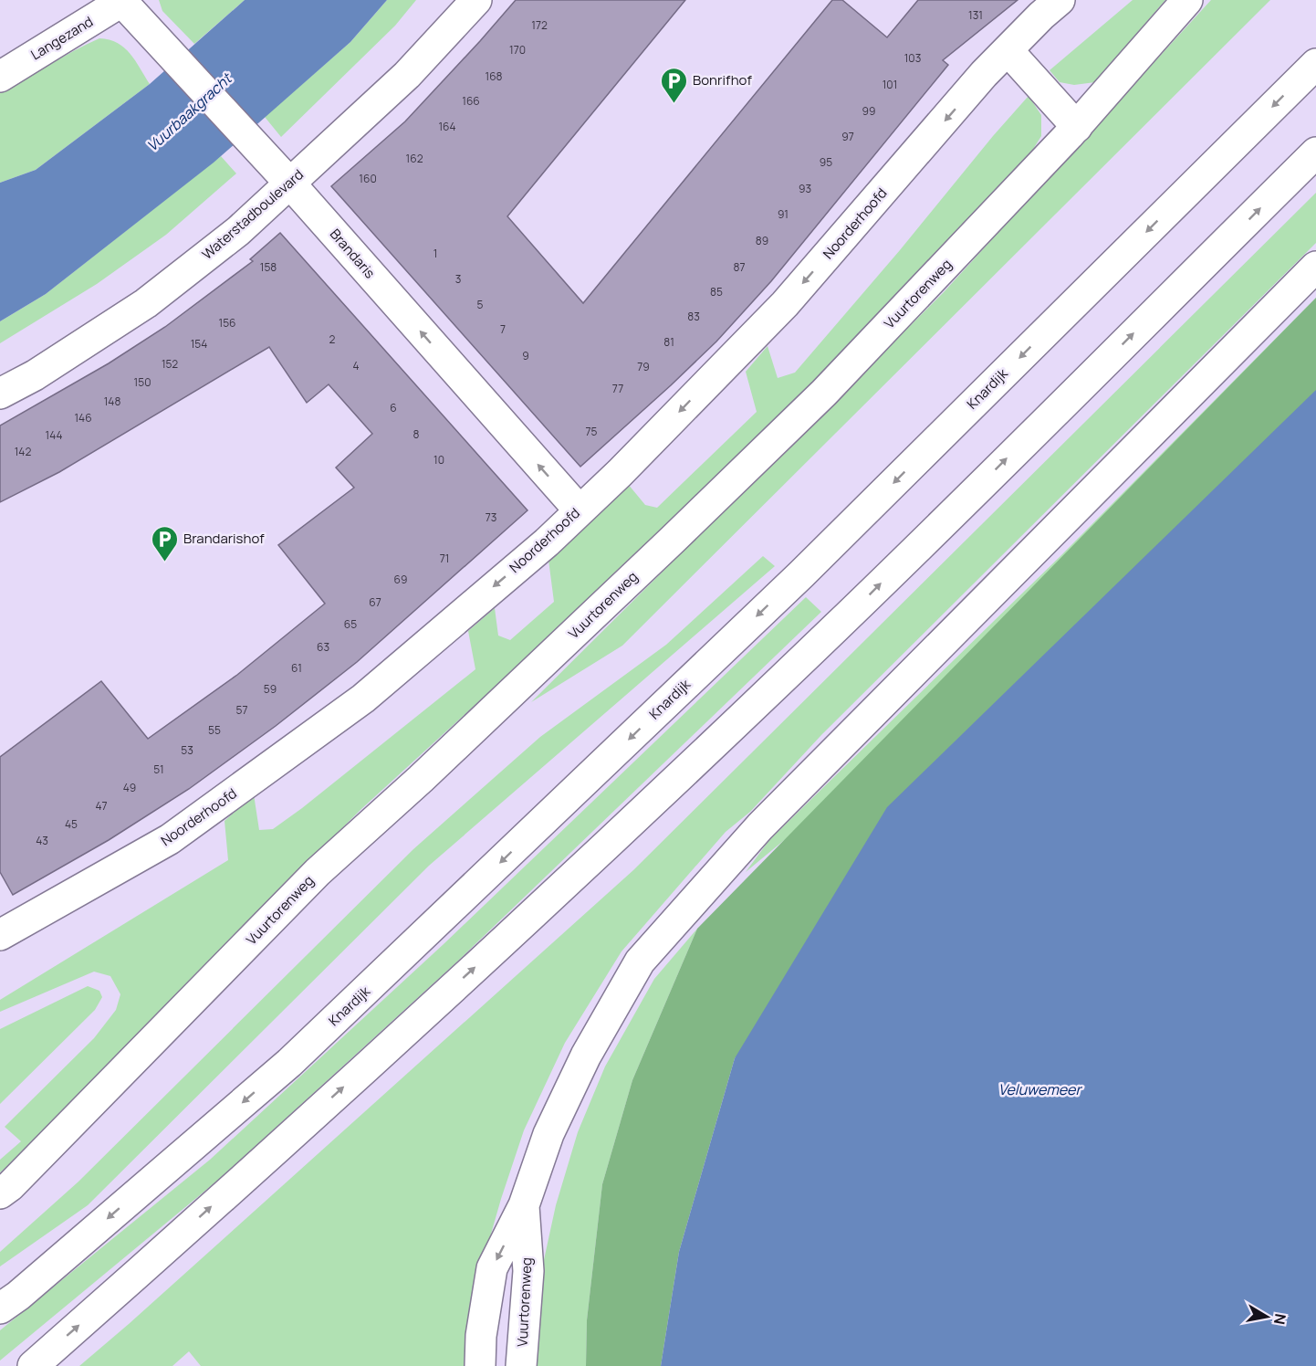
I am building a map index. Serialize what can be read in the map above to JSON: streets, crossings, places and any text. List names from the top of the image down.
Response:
{
  "streets": {
    "street": [
      "Langezand",
      "Waterstadboulevard",
      "Noorderhoofd",
      "Brandaris",
      "Vuurtorenweg",
      "Knardijk"
    ]
  },
  "crossings": [
    ["Langezand", "Brandaris"],
    ["Waterstadboulevard", "Brandaris"],
    ["Noorderhoofd", "Brandaris"]
  ],
  "one_way": ["Brandaris"],
  "water": ["Vuurbaakgracht", "Veluwemeer"],
  "places": {
    "parking": ["Bonrifhof", "Brandarishof"]
  },
  "house_numbers": [
    "131",
    "172",
    "170",
    "103",
    "168",
    "101",
    "166",
    "99",
    "164",
    "97",
    "162",
    "95",
    "160",
    "93",
    "91",
    "89",
    "1",
    "158",
    "87",
    "3",
    "85",
    "5",
    "83",
    "156",
    "7",
    "2",
    "81",
    "154",
    "9",
    "152",
    "4",
    "79",
    "150",
    "77",
    "148",
    "6",
    "146",
    "75",
    "8",
    "144",
    "142",
    "10",
    "73",
    "71",
    "69",
    "67",
    "65",
    "63",
    "61",
    "59",
    "57",
    "55",
    "53",
    "51",
    "49",
    "47",
    "45",
    "43"
  ],
  "north": "right"
}
